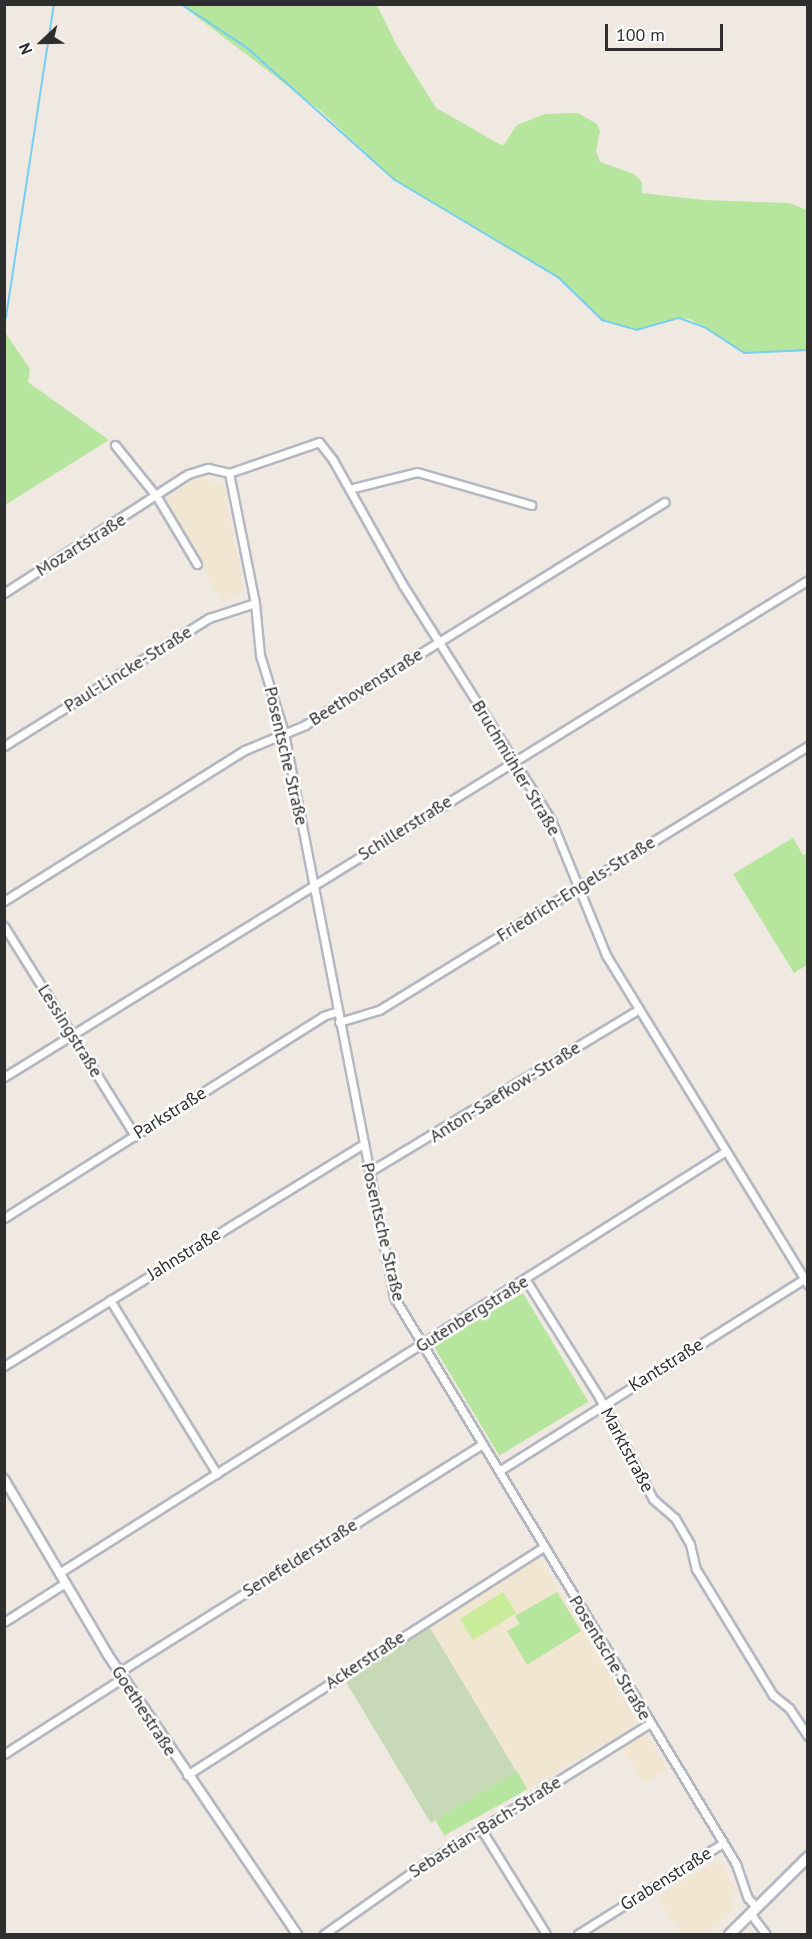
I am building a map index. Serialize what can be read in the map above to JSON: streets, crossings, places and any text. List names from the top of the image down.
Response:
{
  "streets": {
    "street": [
      "Mozartstraße",
      "Paul-Lincke-Straße",
      "Beethovenstraße",
      "Posentsche Straße",
      "Bruchmühler Straße",
      "Schillerstraße",
      "Friedrich-Engels-Straße",
      "Lessingstraße",
      "Anton-Saefkow-Straße",
      "Parkstraße",
      "Jahnstraße",
      "Gutenbergstraße",
      "Kantstraße",
      "Marktstraße",
      "Senefelderstraße",
      "Ackerstraße",
      "Goethestraße",
      "Sebastian-Bach-Straße",
      "Grabenstraße"
    ]
  },
  "crossings": [
    ["Mozartstraße", "Bruchmühler Straße"],
    ["Paul-Lincke-Straße", "Posentsche Straße"],
    ["Beethovenstraße", "Posentsche Straße"],
    ["Beethovenstraße", "Bruchmühler Straße"],
    ["Posentsche Straße", "Bruchmühler Straße"],
    ["Posentsche Straße", "Schillerstraße"],
    ["Posentsche Straße", "Friedrich-Engels-Straße"],
    ["Posentsche Straße", "Anton-Saefkow-Straße"],
    ["Posentsche Straße", "Parkstraße"],
    ["Posentsche Straße", "Jahnstraße"],
    ["Posentsche Straße", "Gutenbergstraße"],
    ["Posentsche Straße", "Kantstraße"],
    ["Posentsche Straße", "Senefelderstraße"],
    ["Posentsche Straße", "Ackerstraße"],
    ["Posentsche Straße", "Sebastian-Bach-Straße"],
    ["Posentsche Straße", "Grabenstraße"],
    ["Bruchmühler Straße", "Schillerstraße"],
    ["Bruchmühler Straße", "Friedrich-Engels-Straße"],
    ["Bruchmühler Straße", "Anton-Saefkow-Straße"],
    ["Bruchmühler Straße", "Gutenbergstraße"],
    ["Bruchmühler Straße", "Kantstraße"],
    ["Schillerstraße", "Lessingstraße"],
    ["Lessingstraße", "Parkstraße"],
    ["Gutenbergstraße", "Marktstraße"],
    ["Gutenbergstraße", "Goethestraße"],
    ["Kantstraße", "Marktstraße"],
    ["Senefelderstraße", "Goethestraße"],
    ["Ackerstraße", "Goethestraße"]
  ],
  "scale_bar": "100 m",
  "north": "left"
}
